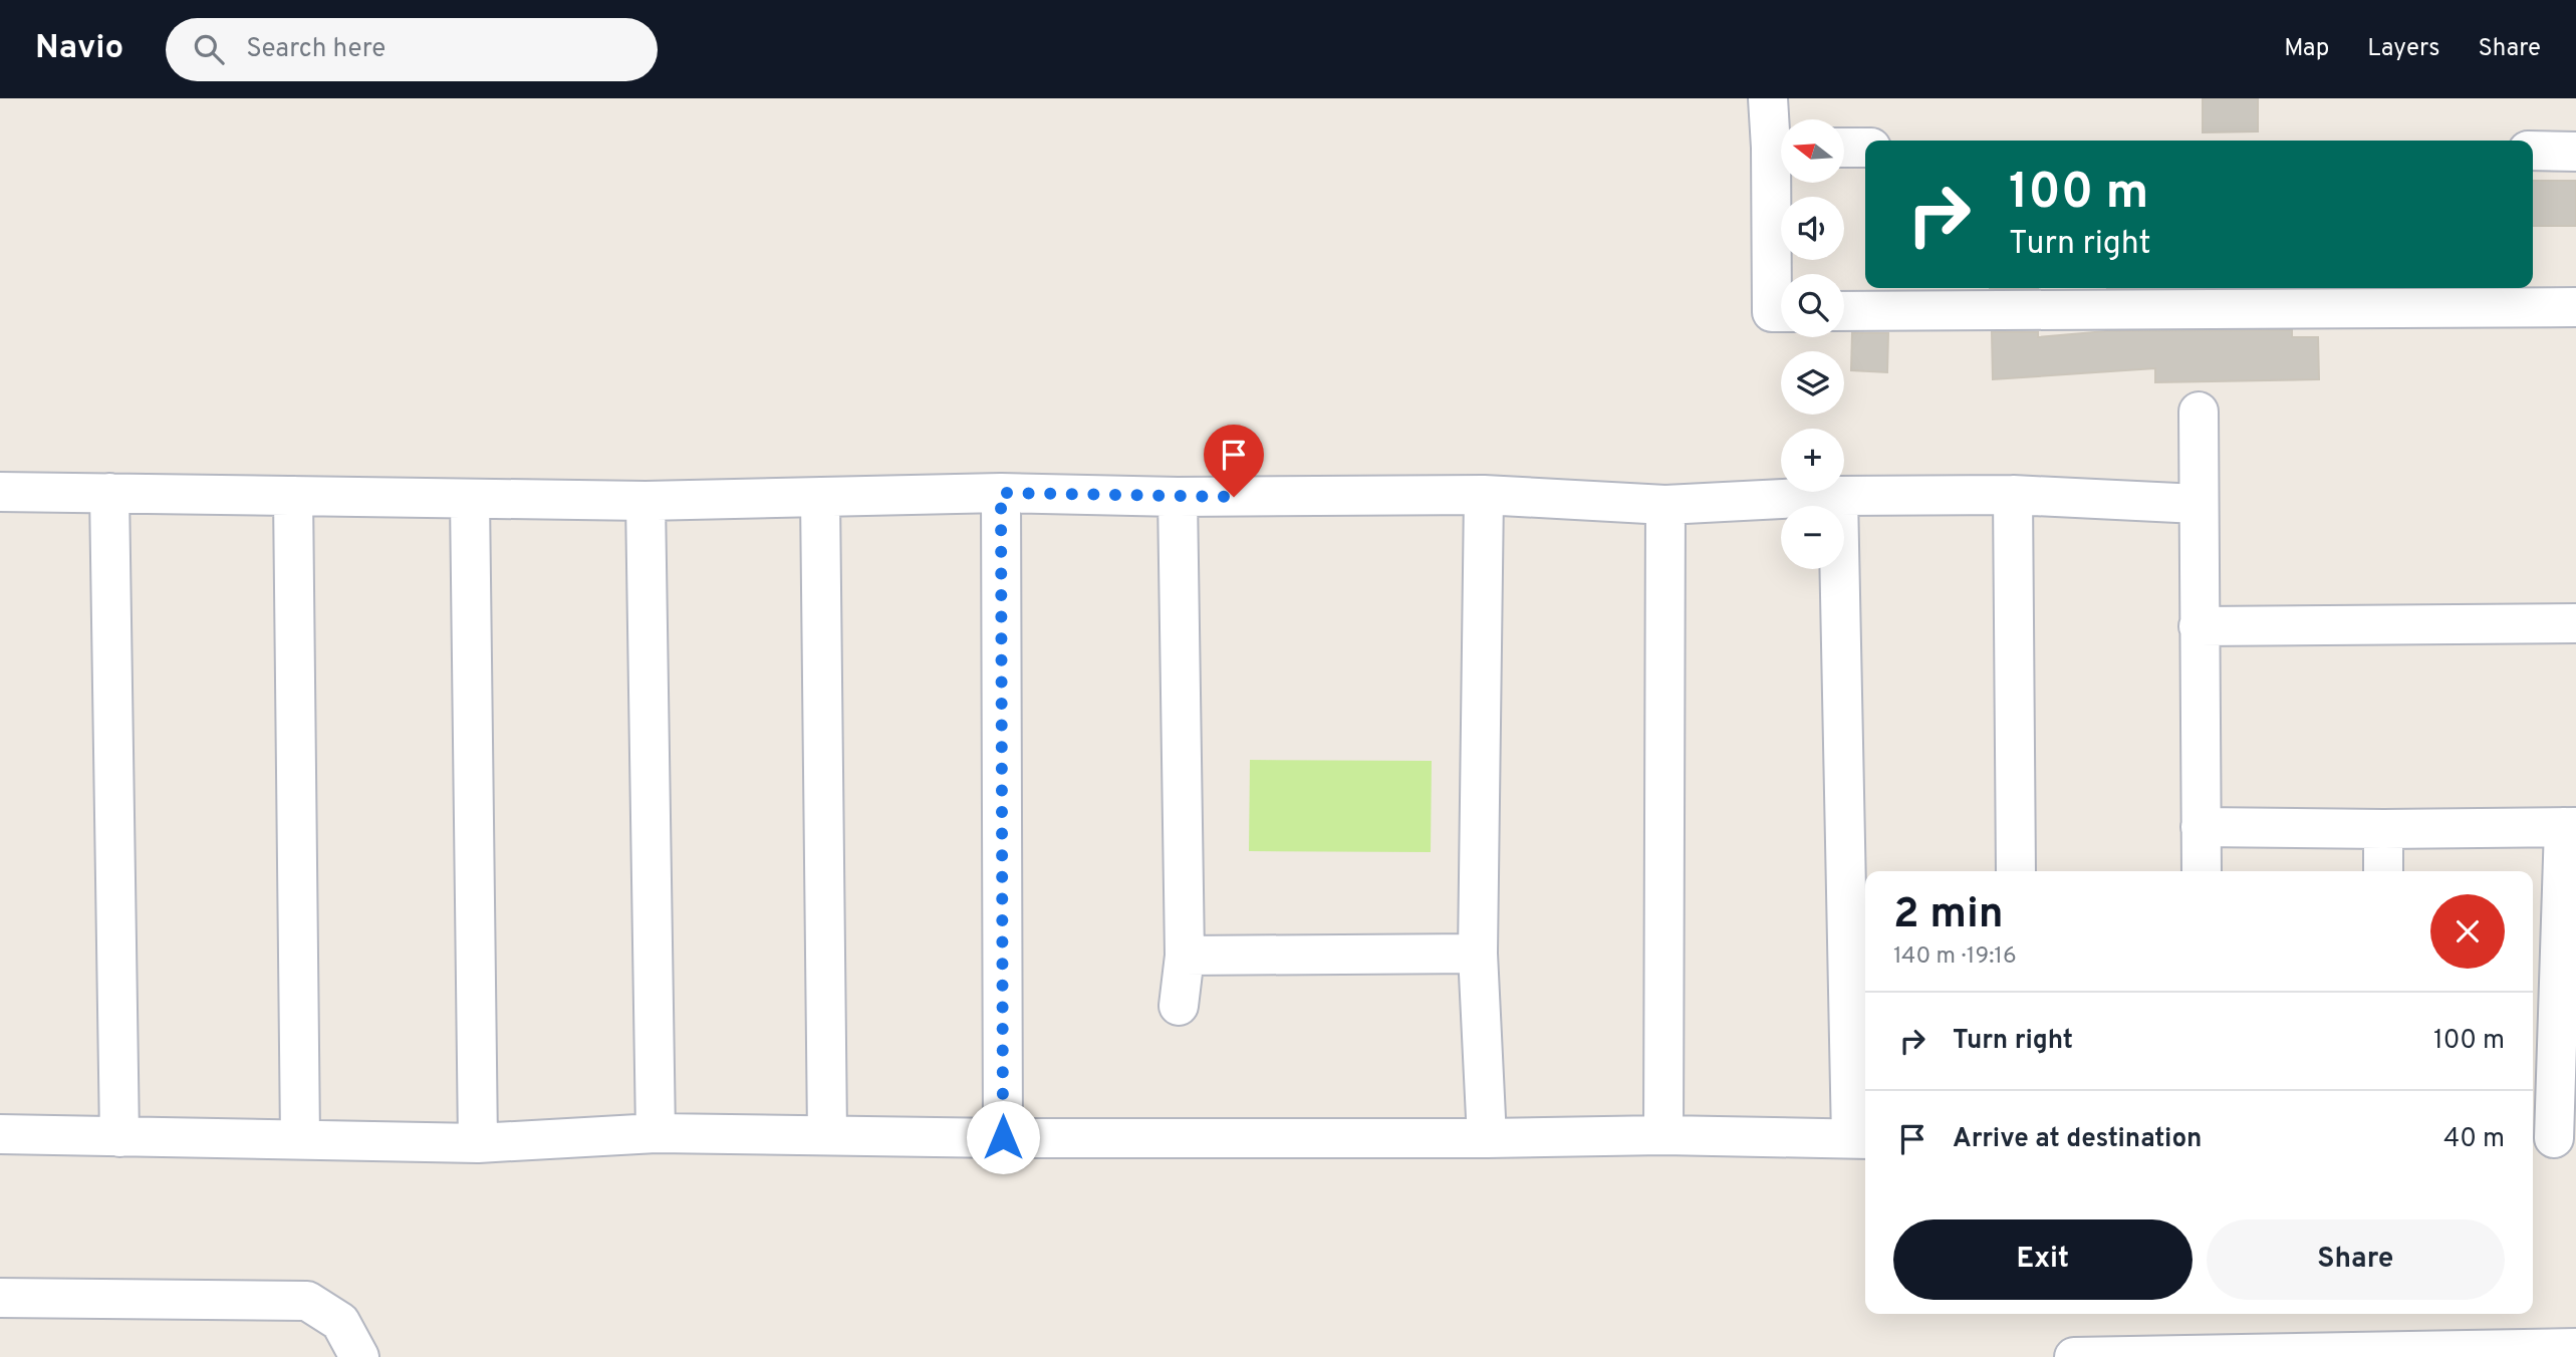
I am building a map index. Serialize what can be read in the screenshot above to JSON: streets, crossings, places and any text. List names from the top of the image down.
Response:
{
  "north": "left",
  "page": {
    "header": "Navio",
    "search": "Search here",
    "nav": ["Map", "Layers", "Share"],
    "map_buttons": ["+", "−"],
    "turn": ["100 m", "Turn right"],
    "heading": ["2 min", "140 m · 19:16"],
    "list": [
      {
        "name": "Turn right",
        "value": "100 m"
      },
      {
        "name": "Arrive at destination",
        "value": "40 m"
      }
    ],
    "buttons": ["Exit", "Share"]
  }
}
